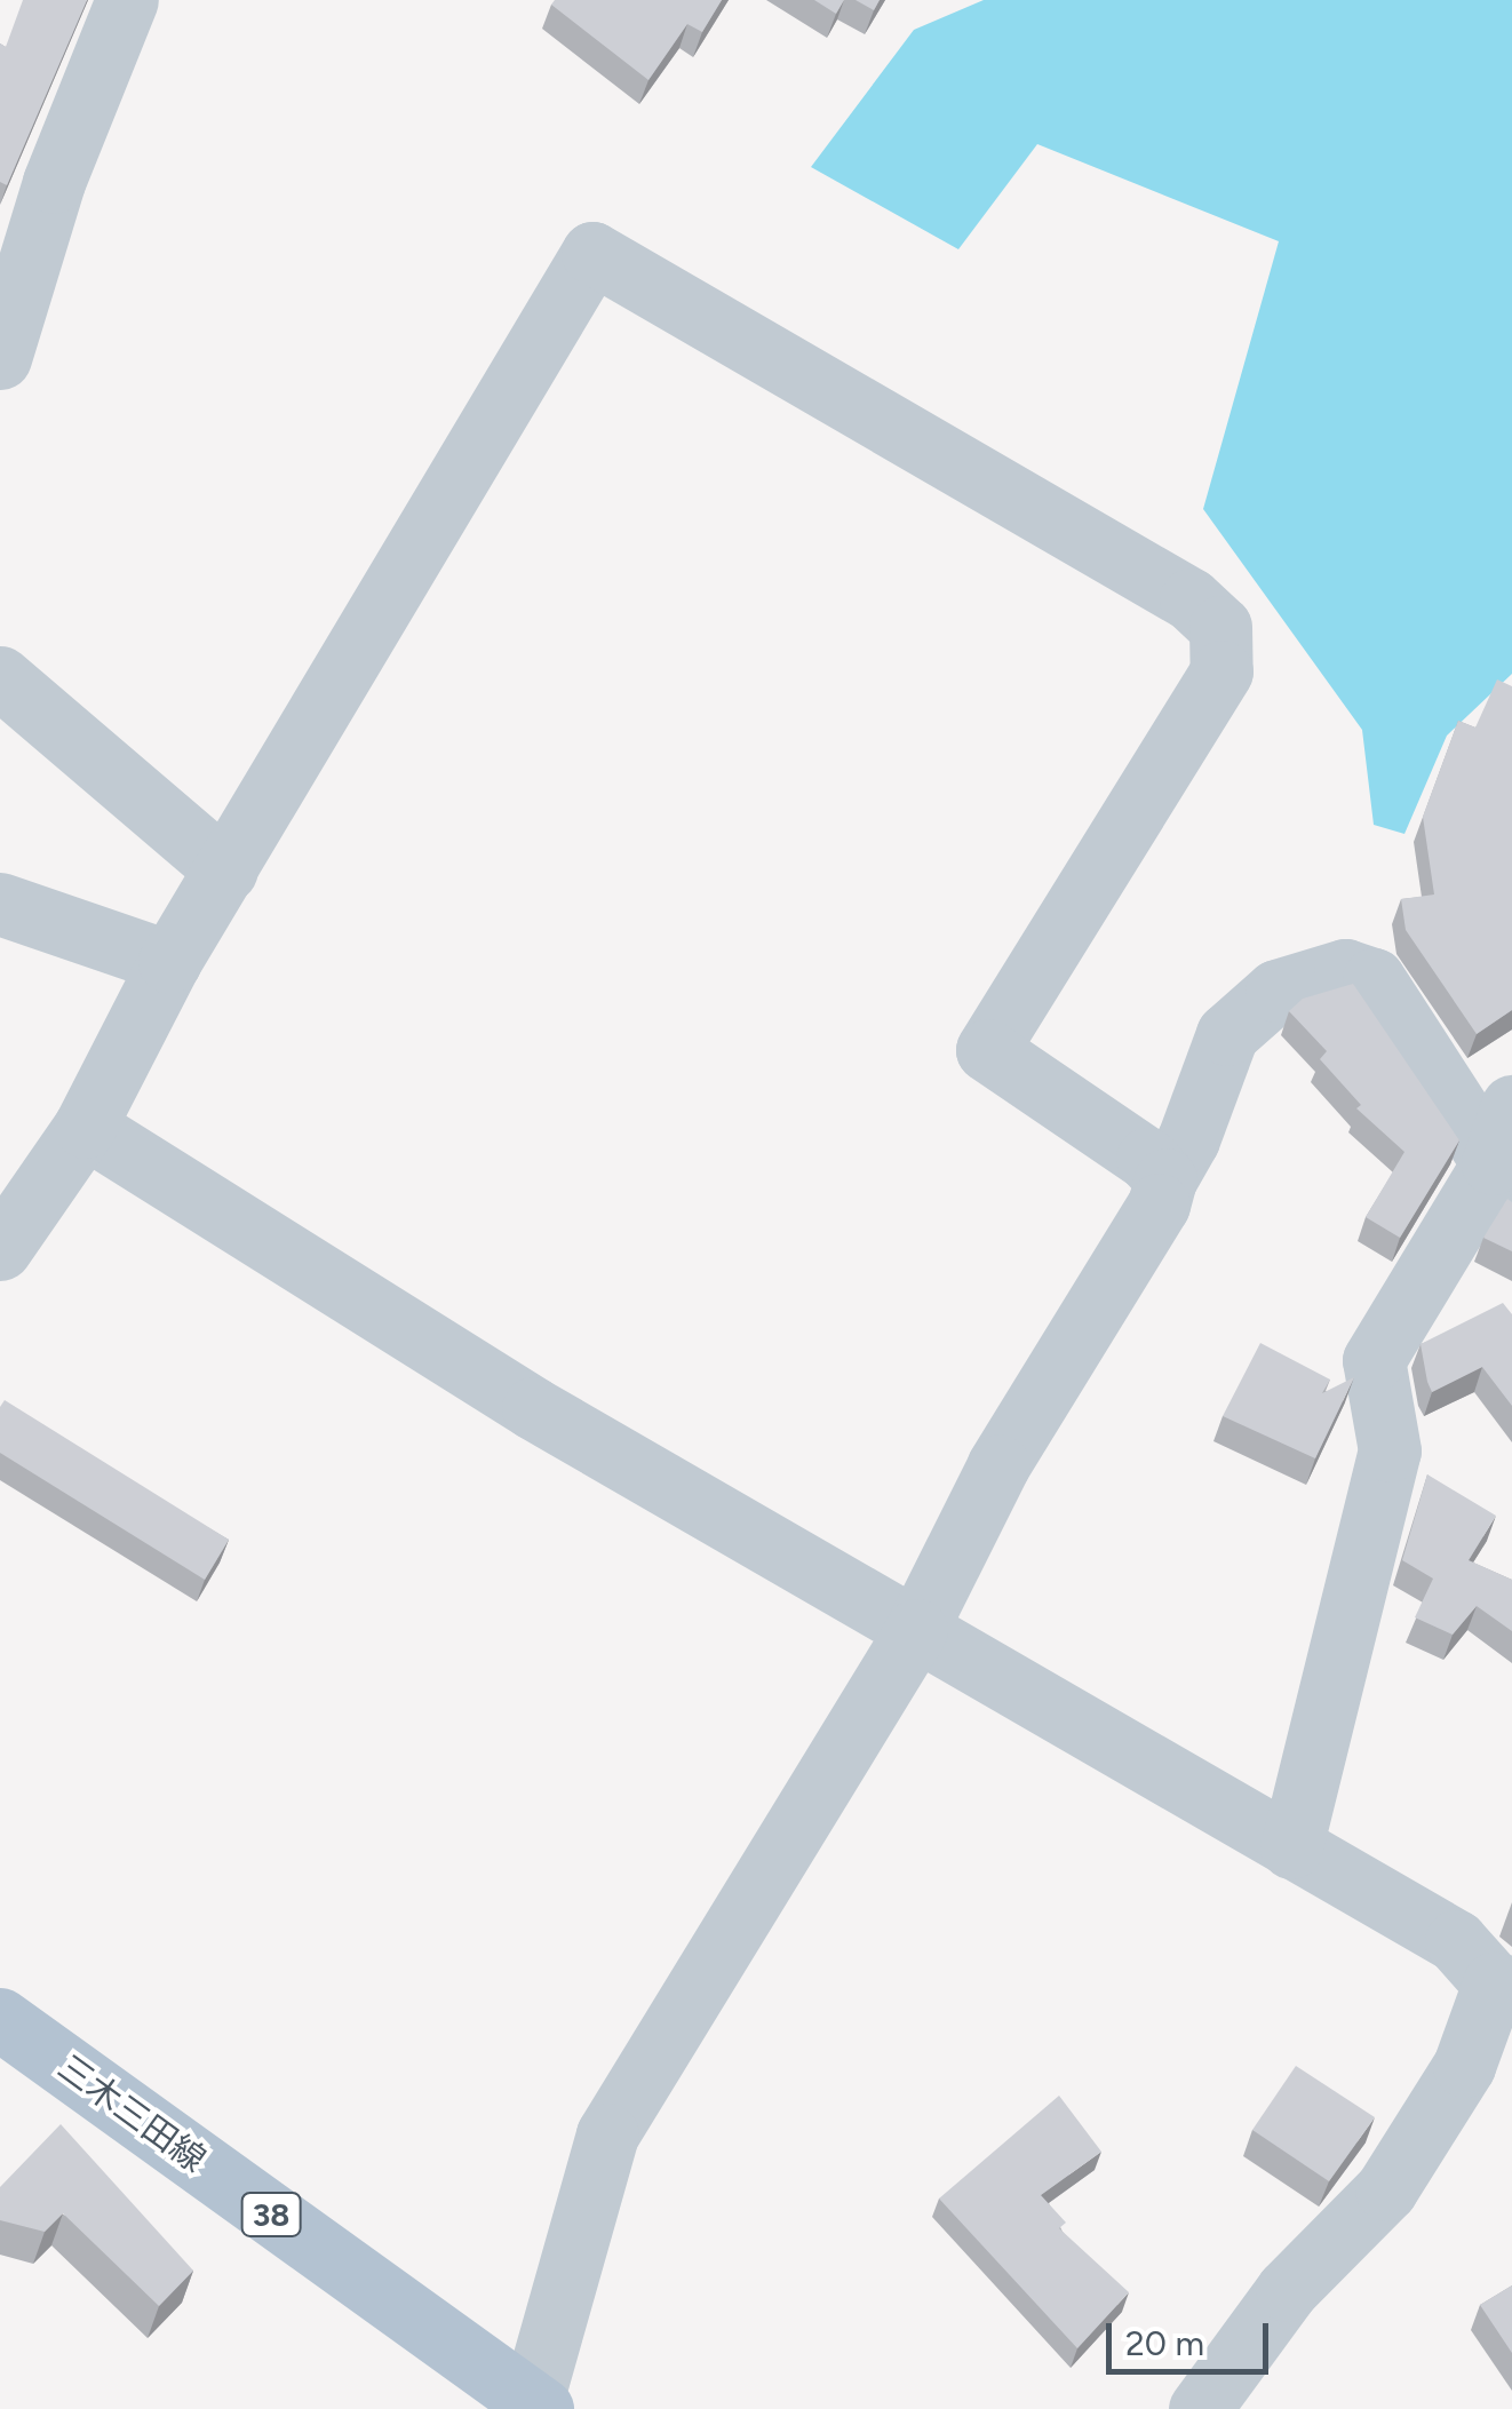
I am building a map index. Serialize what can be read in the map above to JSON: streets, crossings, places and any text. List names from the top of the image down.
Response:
{
  "streets": {
    "main road": ["三木三田線", "38"]
  },
  "scale_bar": "20 m"
}
